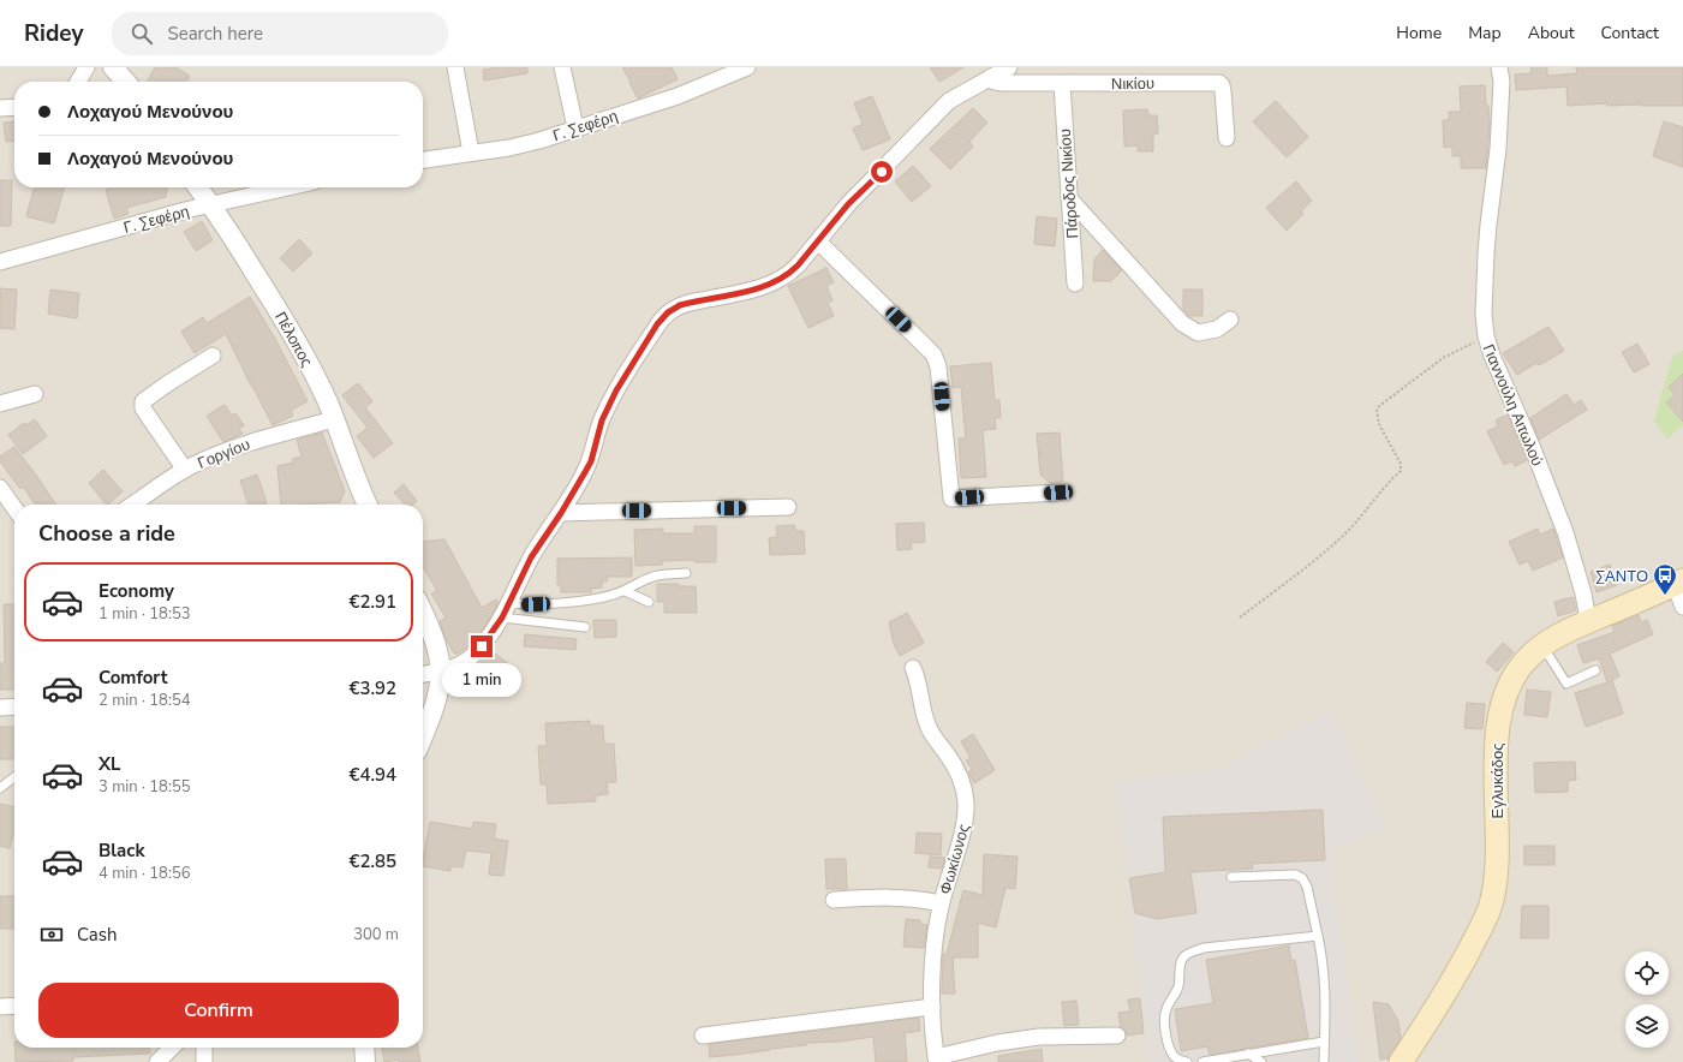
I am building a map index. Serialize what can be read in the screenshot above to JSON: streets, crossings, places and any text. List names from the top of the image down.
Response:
{
  "streets": {
    "main road": ["Εγλυκάδος"],
    "street": [
      "Νικίου",
      "Γ. Σεφέρη",
      "Πάροδος Νικίου",
      "Πέλοπος",
      "Γιαννούλη Αιτωλού",
      "Γοργίου",
      "Φωκίωνος"
    ]
  },
  "crossings": [
    ["Νικίου", "Πάροδος Νικίου"],
    ["Γ. Σεφέρη", "Πέλοπος"],
    ["Πέλοπος", "Γοργίου"],
    ["Γιαννούλη Αιτωλού", "Εγλυκάδος"]
  ],
  "places": {
    "bus stop": ["ΣΑΝΤΟ"]
  },
  "page": {
    "header": "Ridey",
    "search": "Search here",
    "nav": [
      "Home",
      "Map",
      "About",
      "Contact"
    ],
    "banner": ["Λοχαγού Μενούνου", "Λοχαγού Μενούνου"],
    "heading": "Choose a ride",
    "list": [
      {
        "name": "Economy",
        "note": "1 min · 18:53",
        "value": "€2.91"
      },
      {
        "name": "Comfort",
        "note": "2 min · 18:54",
        "value": "€3.92"
      },
      {
        "name": "XL",
        "note": "3 min · 18:55",
        "value": "€4.94"
      },
      {
        "name": "Black",
        "note": "4 min · 18:56",
        "value": "€2.85"
      }
    ],
    "bubble": "1 min",
    "pay": ["Cash", "300 m"],
    "buttons": "Confirm"
  }
}
